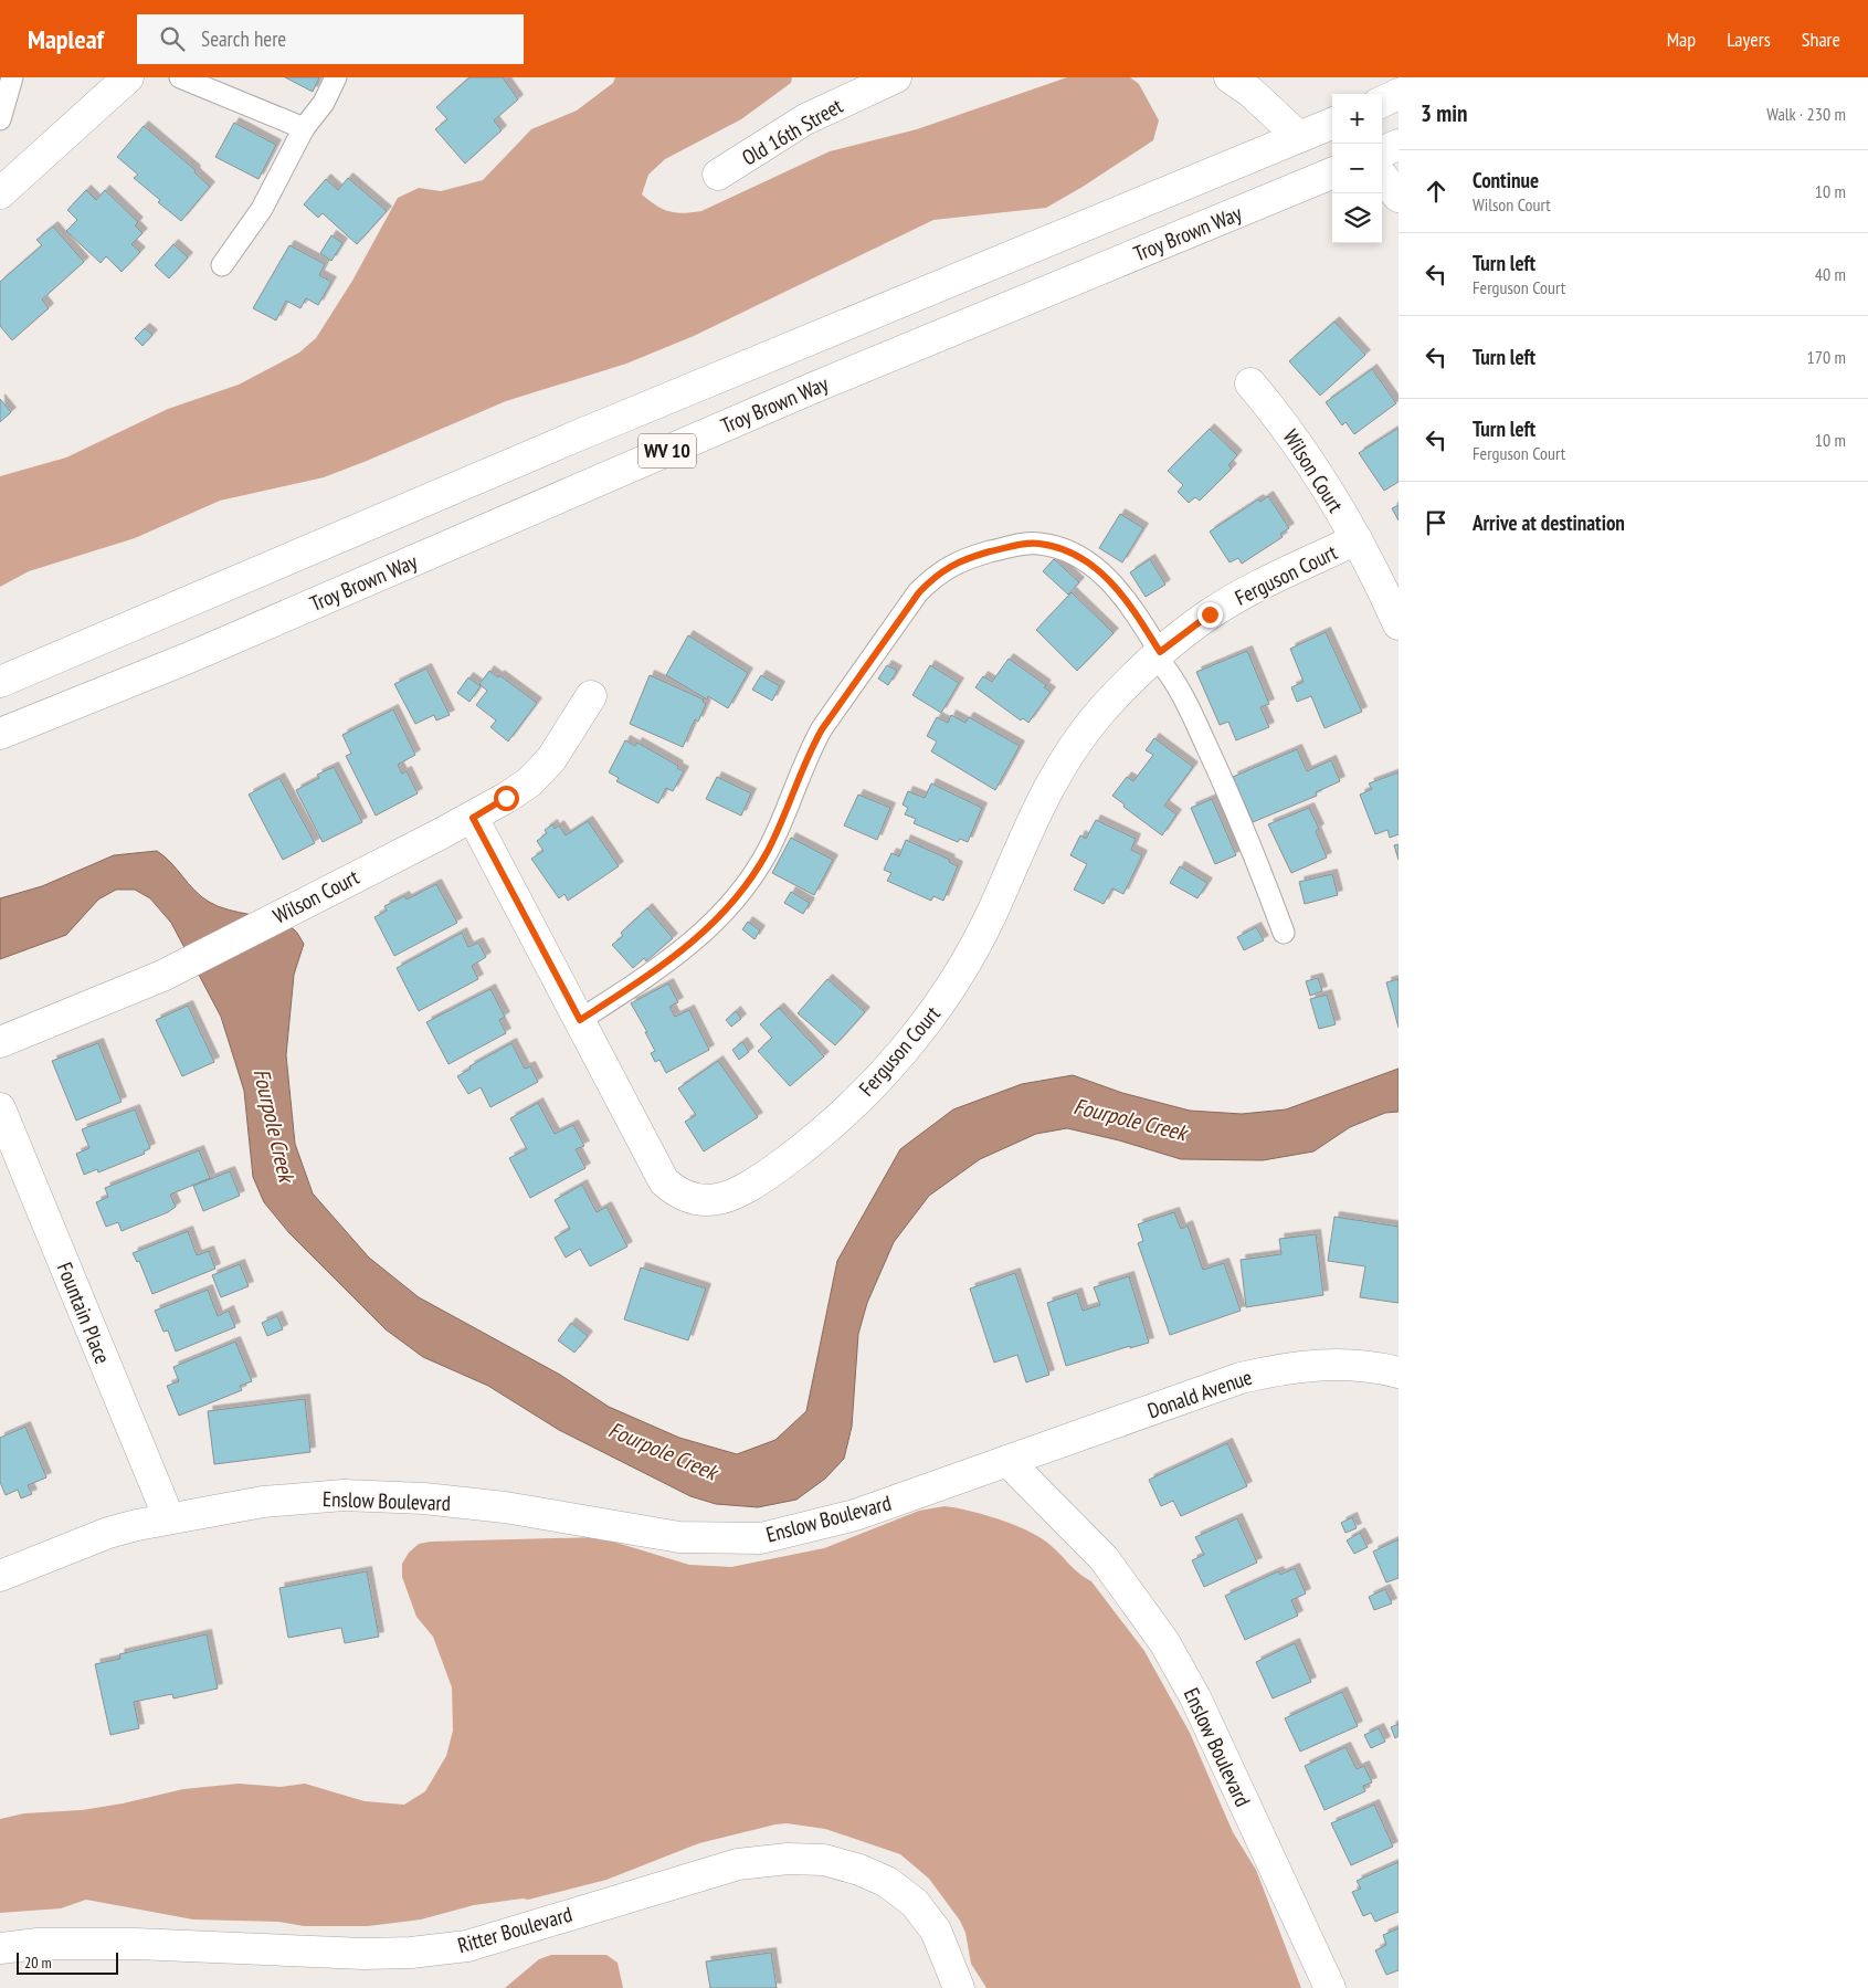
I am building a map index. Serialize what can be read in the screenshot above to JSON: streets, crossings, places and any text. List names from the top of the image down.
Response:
{
  "streets": {
    "street": [
      "Old 16th Street",
      "Troy Brown Way",
      "WV 10",
      "Wilson Court",
      "Ferguson Court",
      "Fountain Place",
      "Donald Avenue",
      "Enslow Boulevard",
      "Ritter Boulevard"
    ]
  },
  "crossings": [
    ["Wilson Court", "Ferguson Court"],
    ["Fountain Place", "Enslow Boulevard"],
    ["Donald Avenue", "Enslow Boulevard"]
  ],
  "water": ["Fourpole Creek"],
  "scale_bar": "20 m",
  "page": {
    "header": "Mapleaf",
    "search": "Search here",
    "nav": ["Map", "Layers", "Share"],
    "heading": ["3 min", "Walk · 230 m"],
    "map_buttons": ["+", "−"],
    "list": [
      ["Continue", "Wilson Court", "10 m"],
      ["Turn left", "Ferguson Court", "40 m"],
      ["Turn left", "170 m"],
      ["Turn left", "Ferguson Court", "10 m"],
      "Arrive at destination"
    ],
    "scale": "20 m"
  }
}
